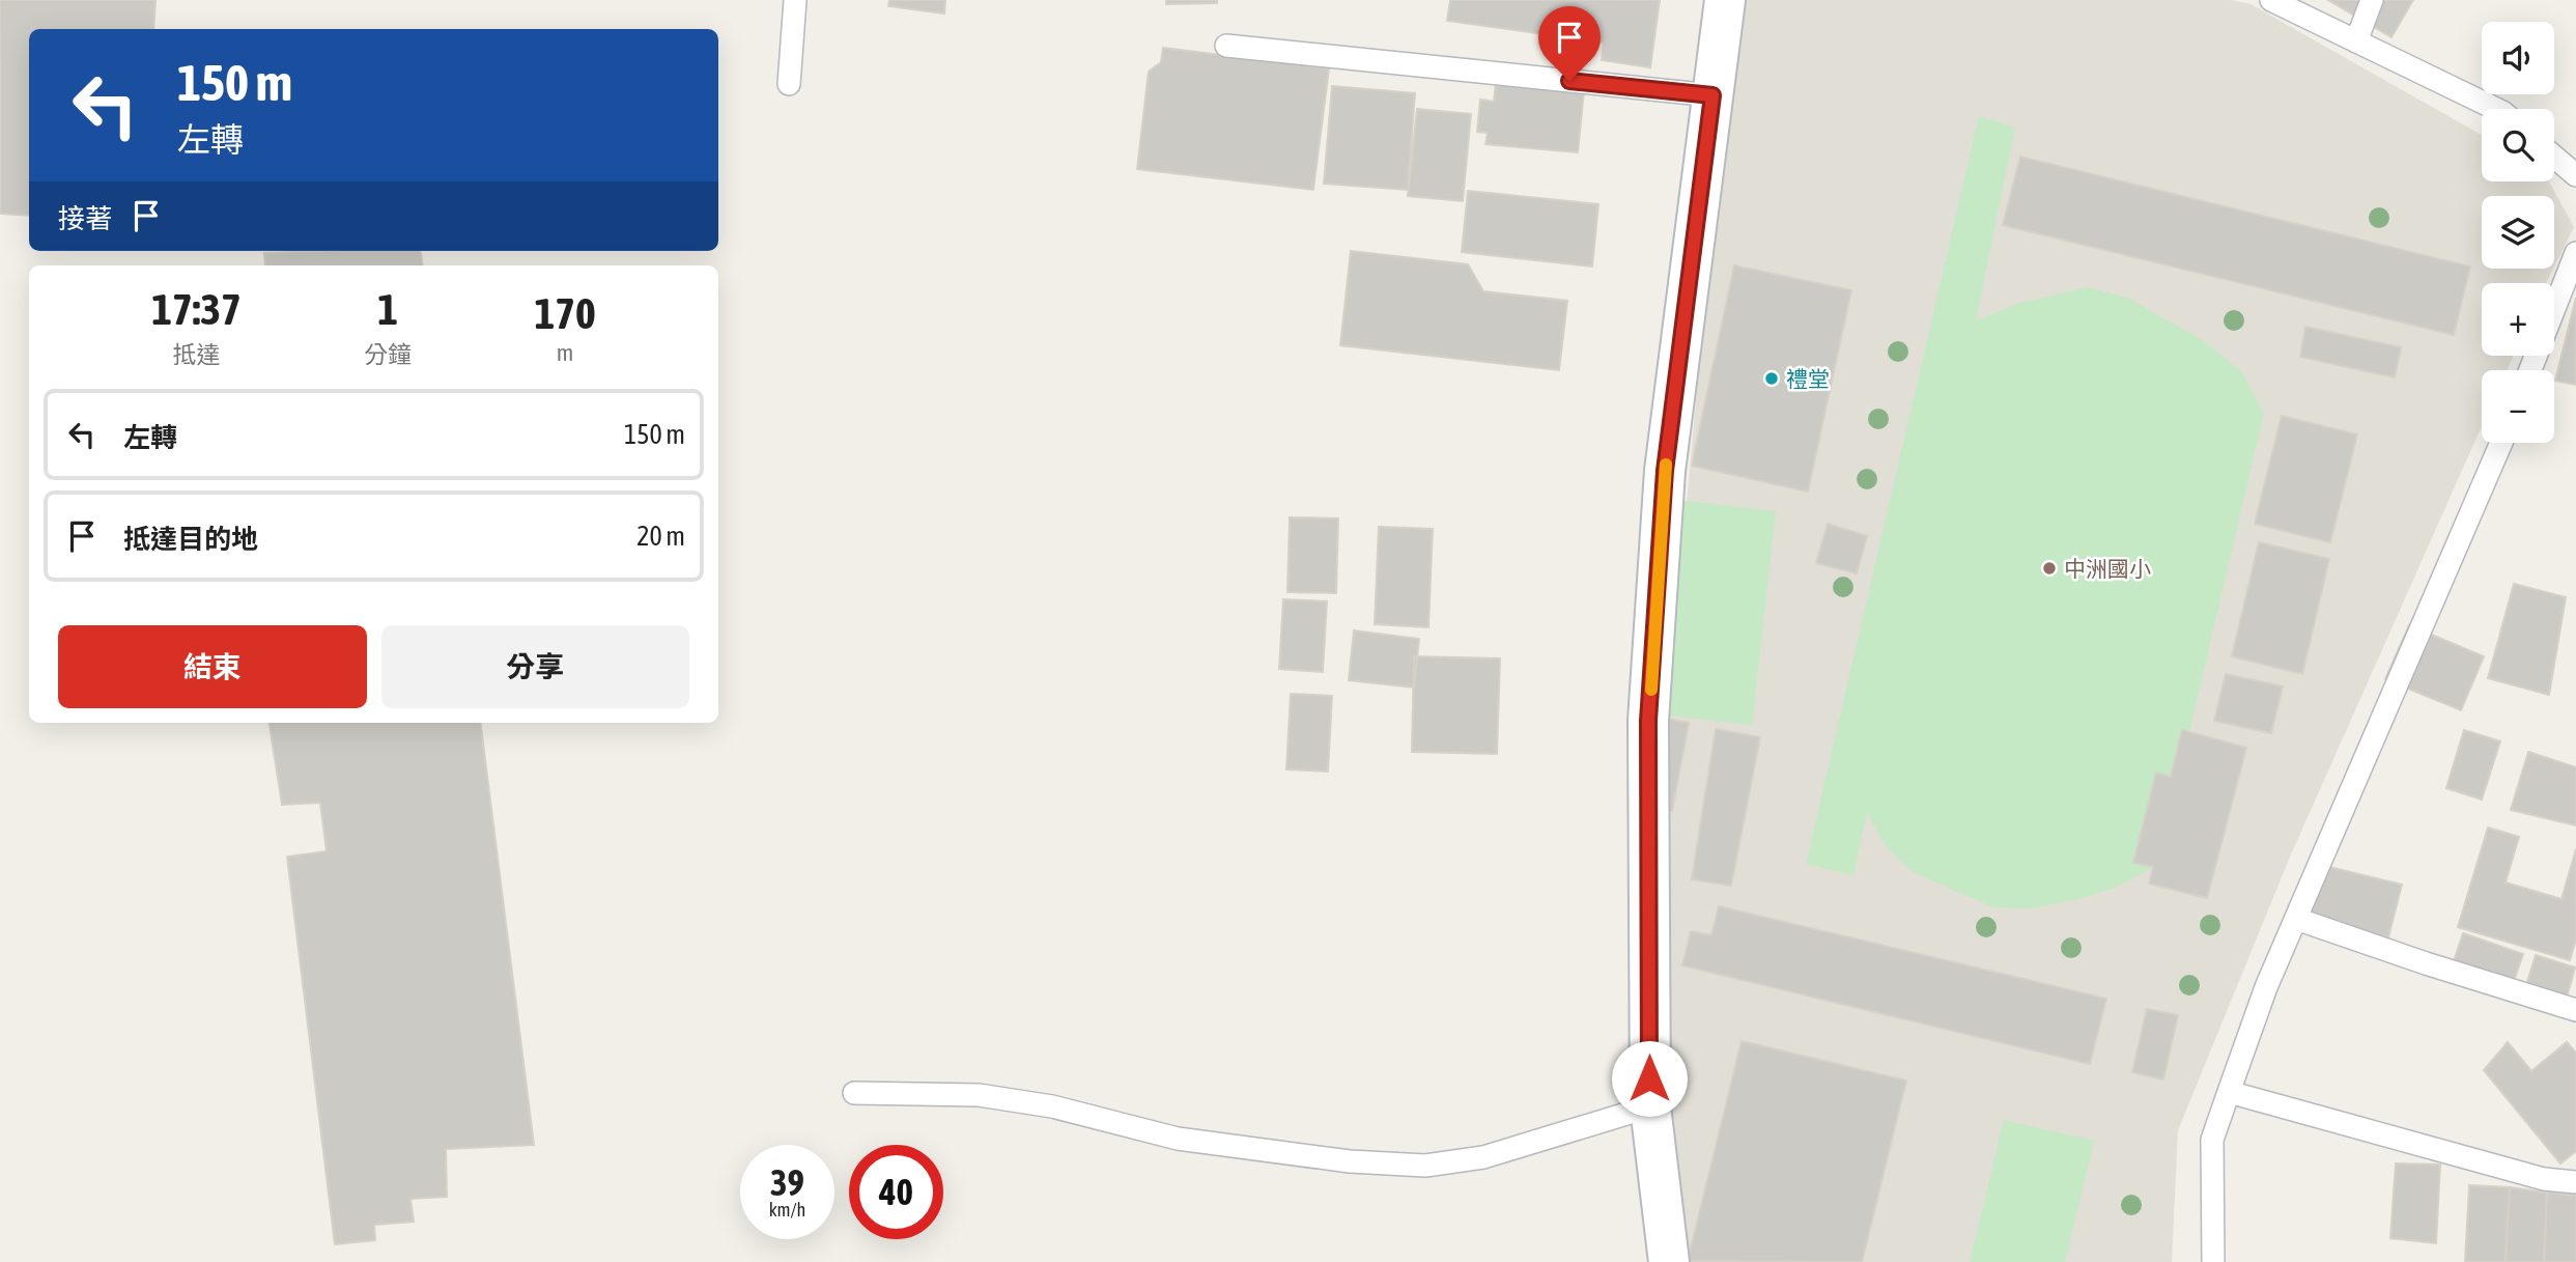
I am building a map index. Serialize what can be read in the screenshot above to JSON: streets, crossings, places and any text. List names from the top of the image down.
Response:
{
  "places": ["禮堂", "中洲國小"],
  "page": {
    "map_buttons": ["+", "−"],
    "turn": ["150 m", "左轉"],
    "then": "接著",
    "eta": [
      "17:37",
      "抵達",
      "1",
      "分鐘",
      "170",
      "m"
    ],
    "list": [
      {
        "name": "左轉",
        "value": "150 m"
      },
      {
        "name": "抵達目的地",
        "value": "20 m"
      }
    ],
    "buttons": ["結束", "分享"],
    "speed": "39 km/h",
    "limit": "40"
  }
}
